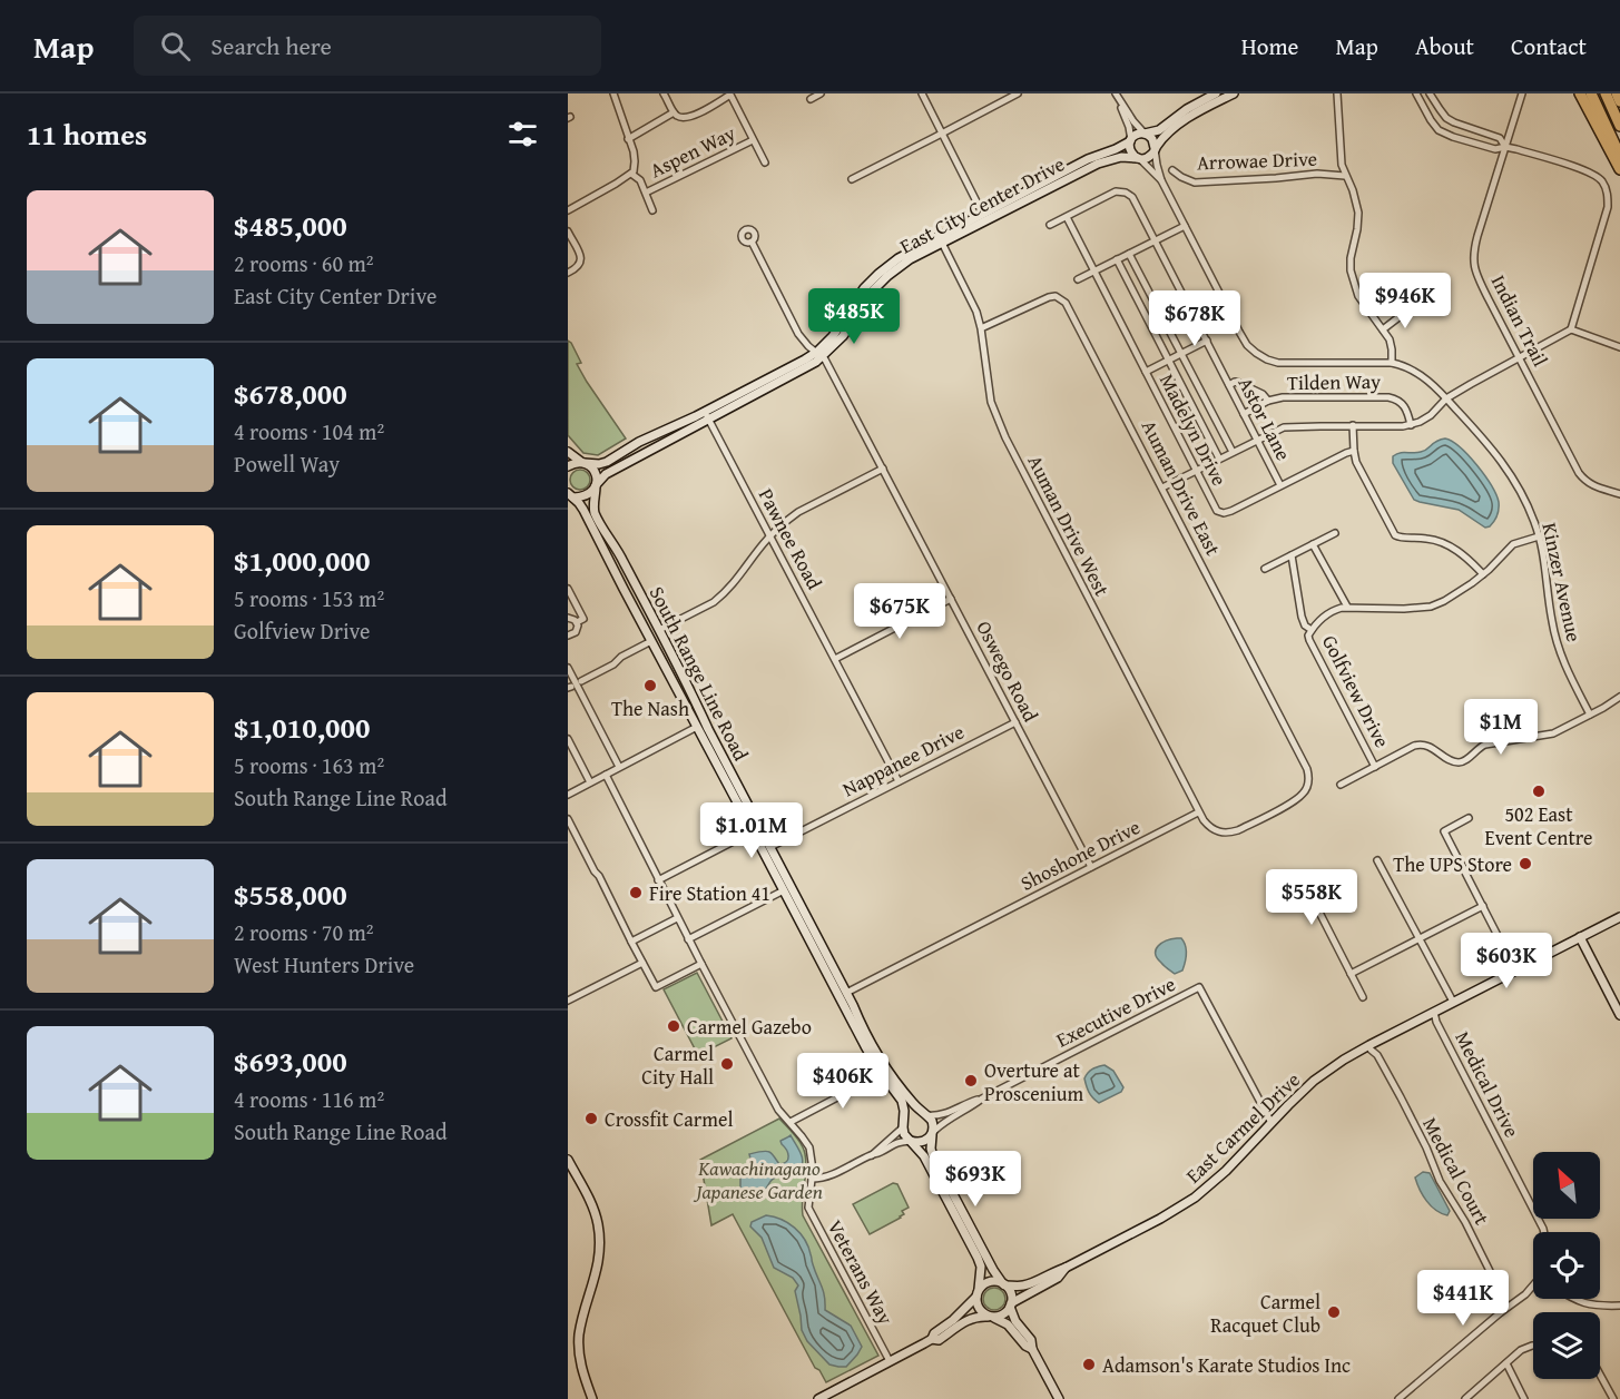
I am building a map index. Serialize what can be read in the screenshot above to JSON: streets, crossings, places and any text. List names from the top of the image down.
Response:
{
  "streets": {
    "street": [
      "Aspen Way",
      "Arrowae Drive",
      "East City Center Drive",
      "Indian Trail",
      "Tilden Way",
      "Astor Lane",
      "Madelyn Drive",
      "Auman Drive East",
      "Auman Drive West",
      "Pawnee Road",
      "Kinzer Avenue",
      "Oswego Road",
      "South Range Line Road",
      "Golfview Drive",
      "Nappanee Drive",
      "Shoshone Drive",
      "Executive Drive",
      "Medical Drive",
      "East Carmel Drive",
      "Medical Court",
      "Veterans Way"
    ]
  },
  "crossings": [
    ["East City Center Drive", "Auman Drive West"],
    ["East City Center Drive", "Pawnee Road"],
    ["East City Center Drive", "Kinzer Avenue"],
    ["East City Center Drive", "Oswego Road"],
    ["East City Center Drive", "South Range Line Road"],
    ["Tilden Way", "Astor Lane"],
    ["Astor Lane", "Madelyn Drive"],
    ["Auman Drive East", "Auman Drive West"],
    ["Auman Drive East", "Shoshone Drive"],
    ["Auman Drive West", "Shoshone Drive"],
    ["Pawnee Road", "Nappanee Drive"],
    ["Kinzer Avenue", "Golfview Drive"],
    ["Oswego Road", "Nappanee Drive"],
    ["Oswego Road", "Shoshone Drive"],
    ["South Range Line Road", "Nappanee Drive"],
    ["South Range Line Road", "Shoshone Drive"],
    ["South Range Line Road", "Executive Drive"],
    ["Executive Drive", "East Carmel Drive"],
    ["Medical Drive", "East Carmel Drive"],
    ["East Carmel Drive", "Medical Court"]
  ],
  "parks": ["Kawachinagano Japanese Garden"],
  "places": [
    "The Nash",
    "502 East Event Centre",
    "The UPS Store",
    "Fire Station 41",
    "Carmel Gazebo",
    "Carmel City Hall",
    "Overture at Proscenium",
    "Crossfit Carmel",
    "Carmel Racquet Club",
    "Adamson's Karate Studios Inc"
  ],
  "north": "top left",
  "page": {
    "header": "Map",
    "search": "Search here",
    "nav": [
      "Home",
      "Map",
      "About",
      "Contact"
    ],
    "heading": "11 homes",
    "list": [
      {
        "name": "$485,000",
        "note": "2 rooms · 60 m² · East City Center Drive"
      },
      {
        "name": "$678,000",
        "note": "4 rooms · 104 m² · Powell Way"
      },
      {
        "name": "$1,000,000",
        "note": "5 rooms · 153 m² · Golfview Drive"
      },
      {
        "name": "$1,010,000",
        "note": "5 rooms · 163 m² · South Range Line Road"
      },
      {
        "name": "$558,000",
        "note": "2 rooms · 70 m² · West Hunters Drive"
      },
      {
        "name": "$693,000",
        "note": "4 rooms · 116 m² · South Range Line Road"
      }
    ],
    "price": [
      "$946K",
      "$485K",
      "$678K",
      "$675K",
      "$1M",
      "$1.01M",
      "$558K",
      "$603K",
      "$406K",
      "$693K",
      "$441K"
    ]
  }
}
